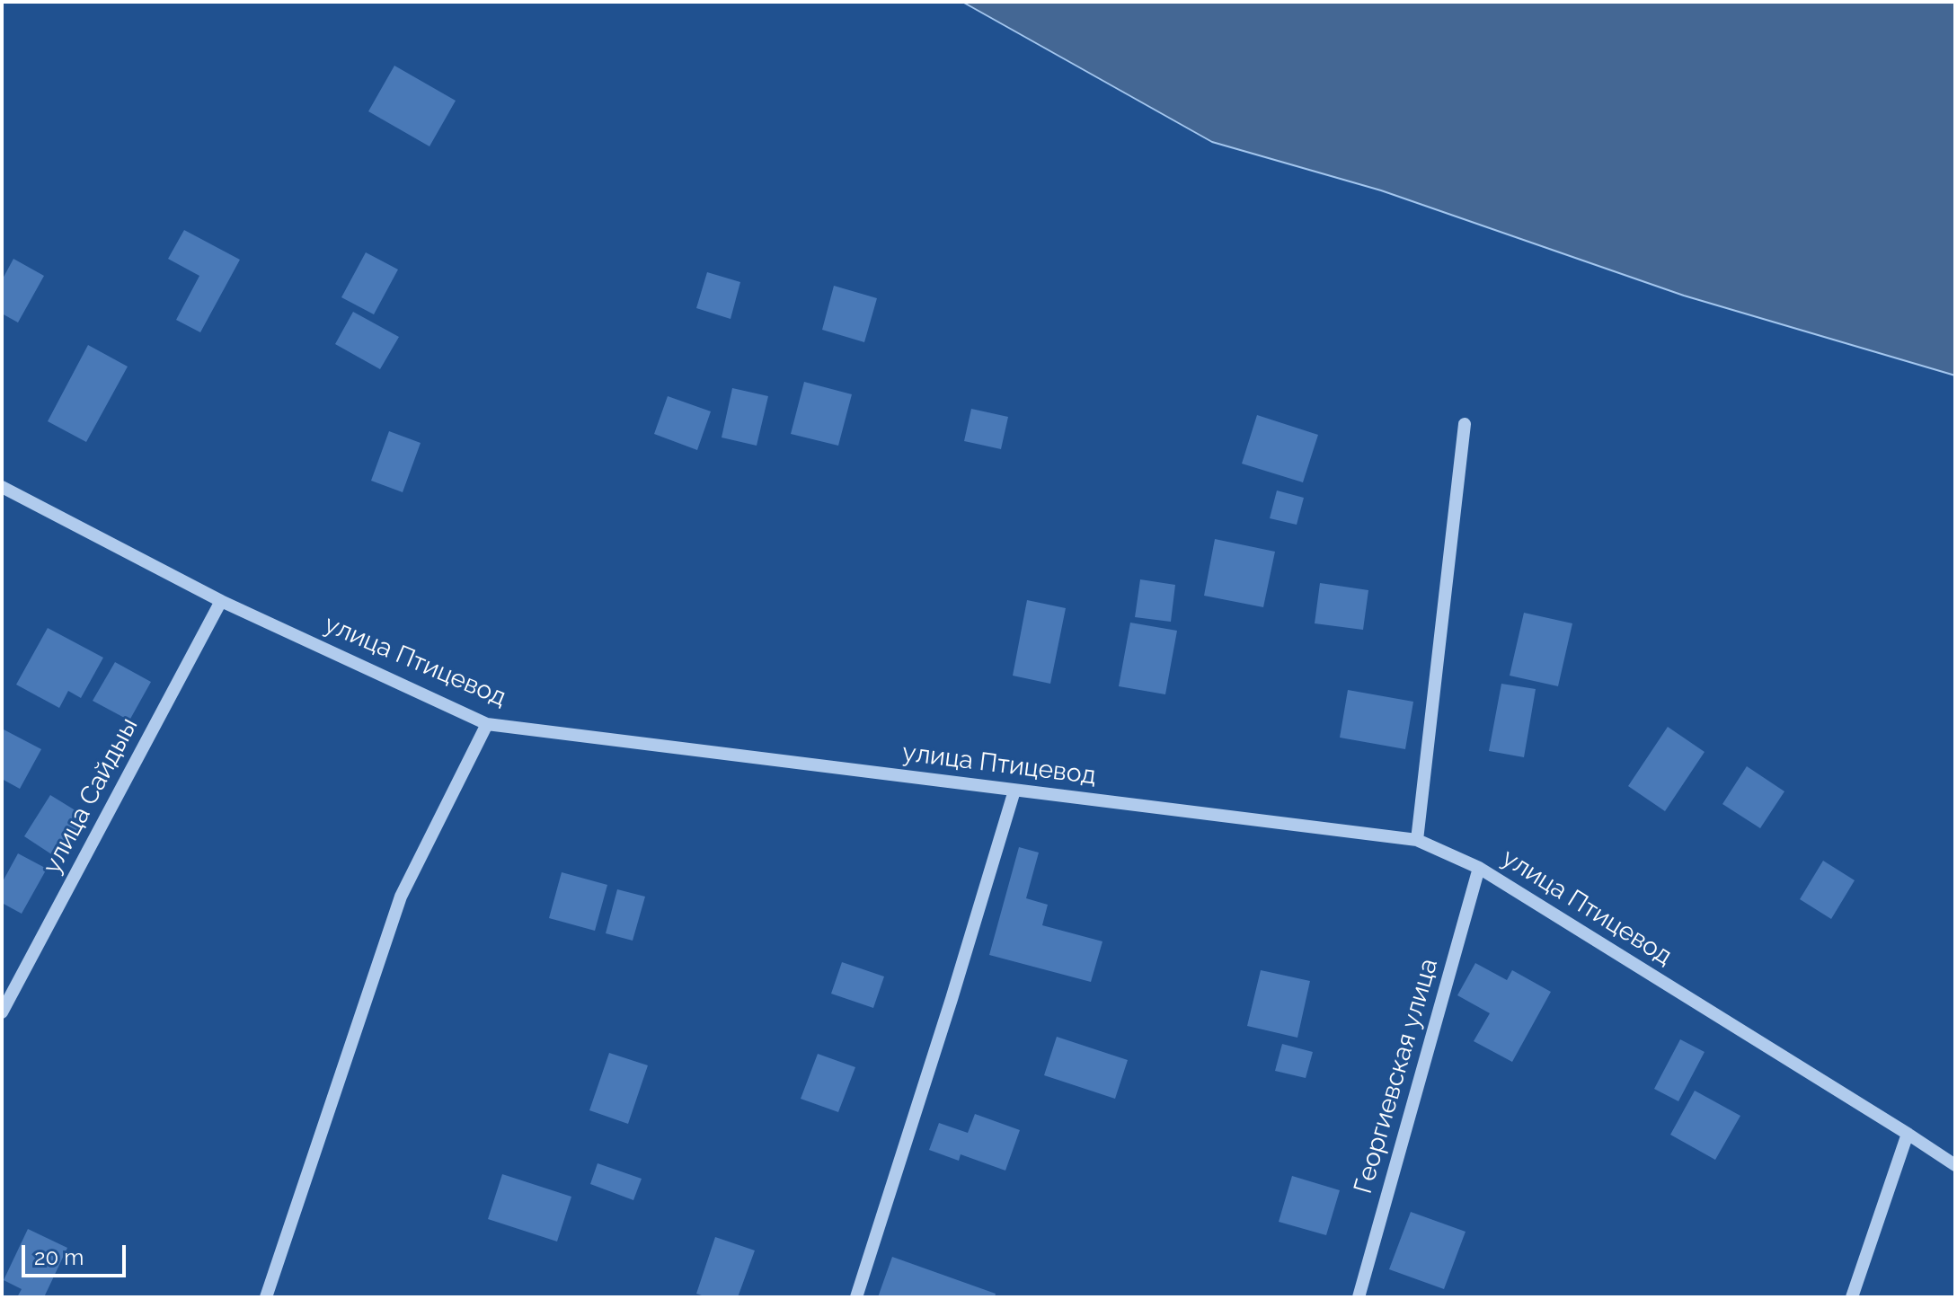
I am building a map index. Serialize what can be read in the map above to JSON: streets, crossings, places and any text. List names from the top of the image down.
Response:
{
  "streets": {
    "street": ["улица Птицевод", "улица Сайдыы", "Георгиевская улица"]
  },
  "crossings": [
    ["улица Птицевод", "улица Сайдыы"],
    ["улица Птицевод", "Георгиевская улица"]
  ],
  "scale_bar": "20 m"
}
